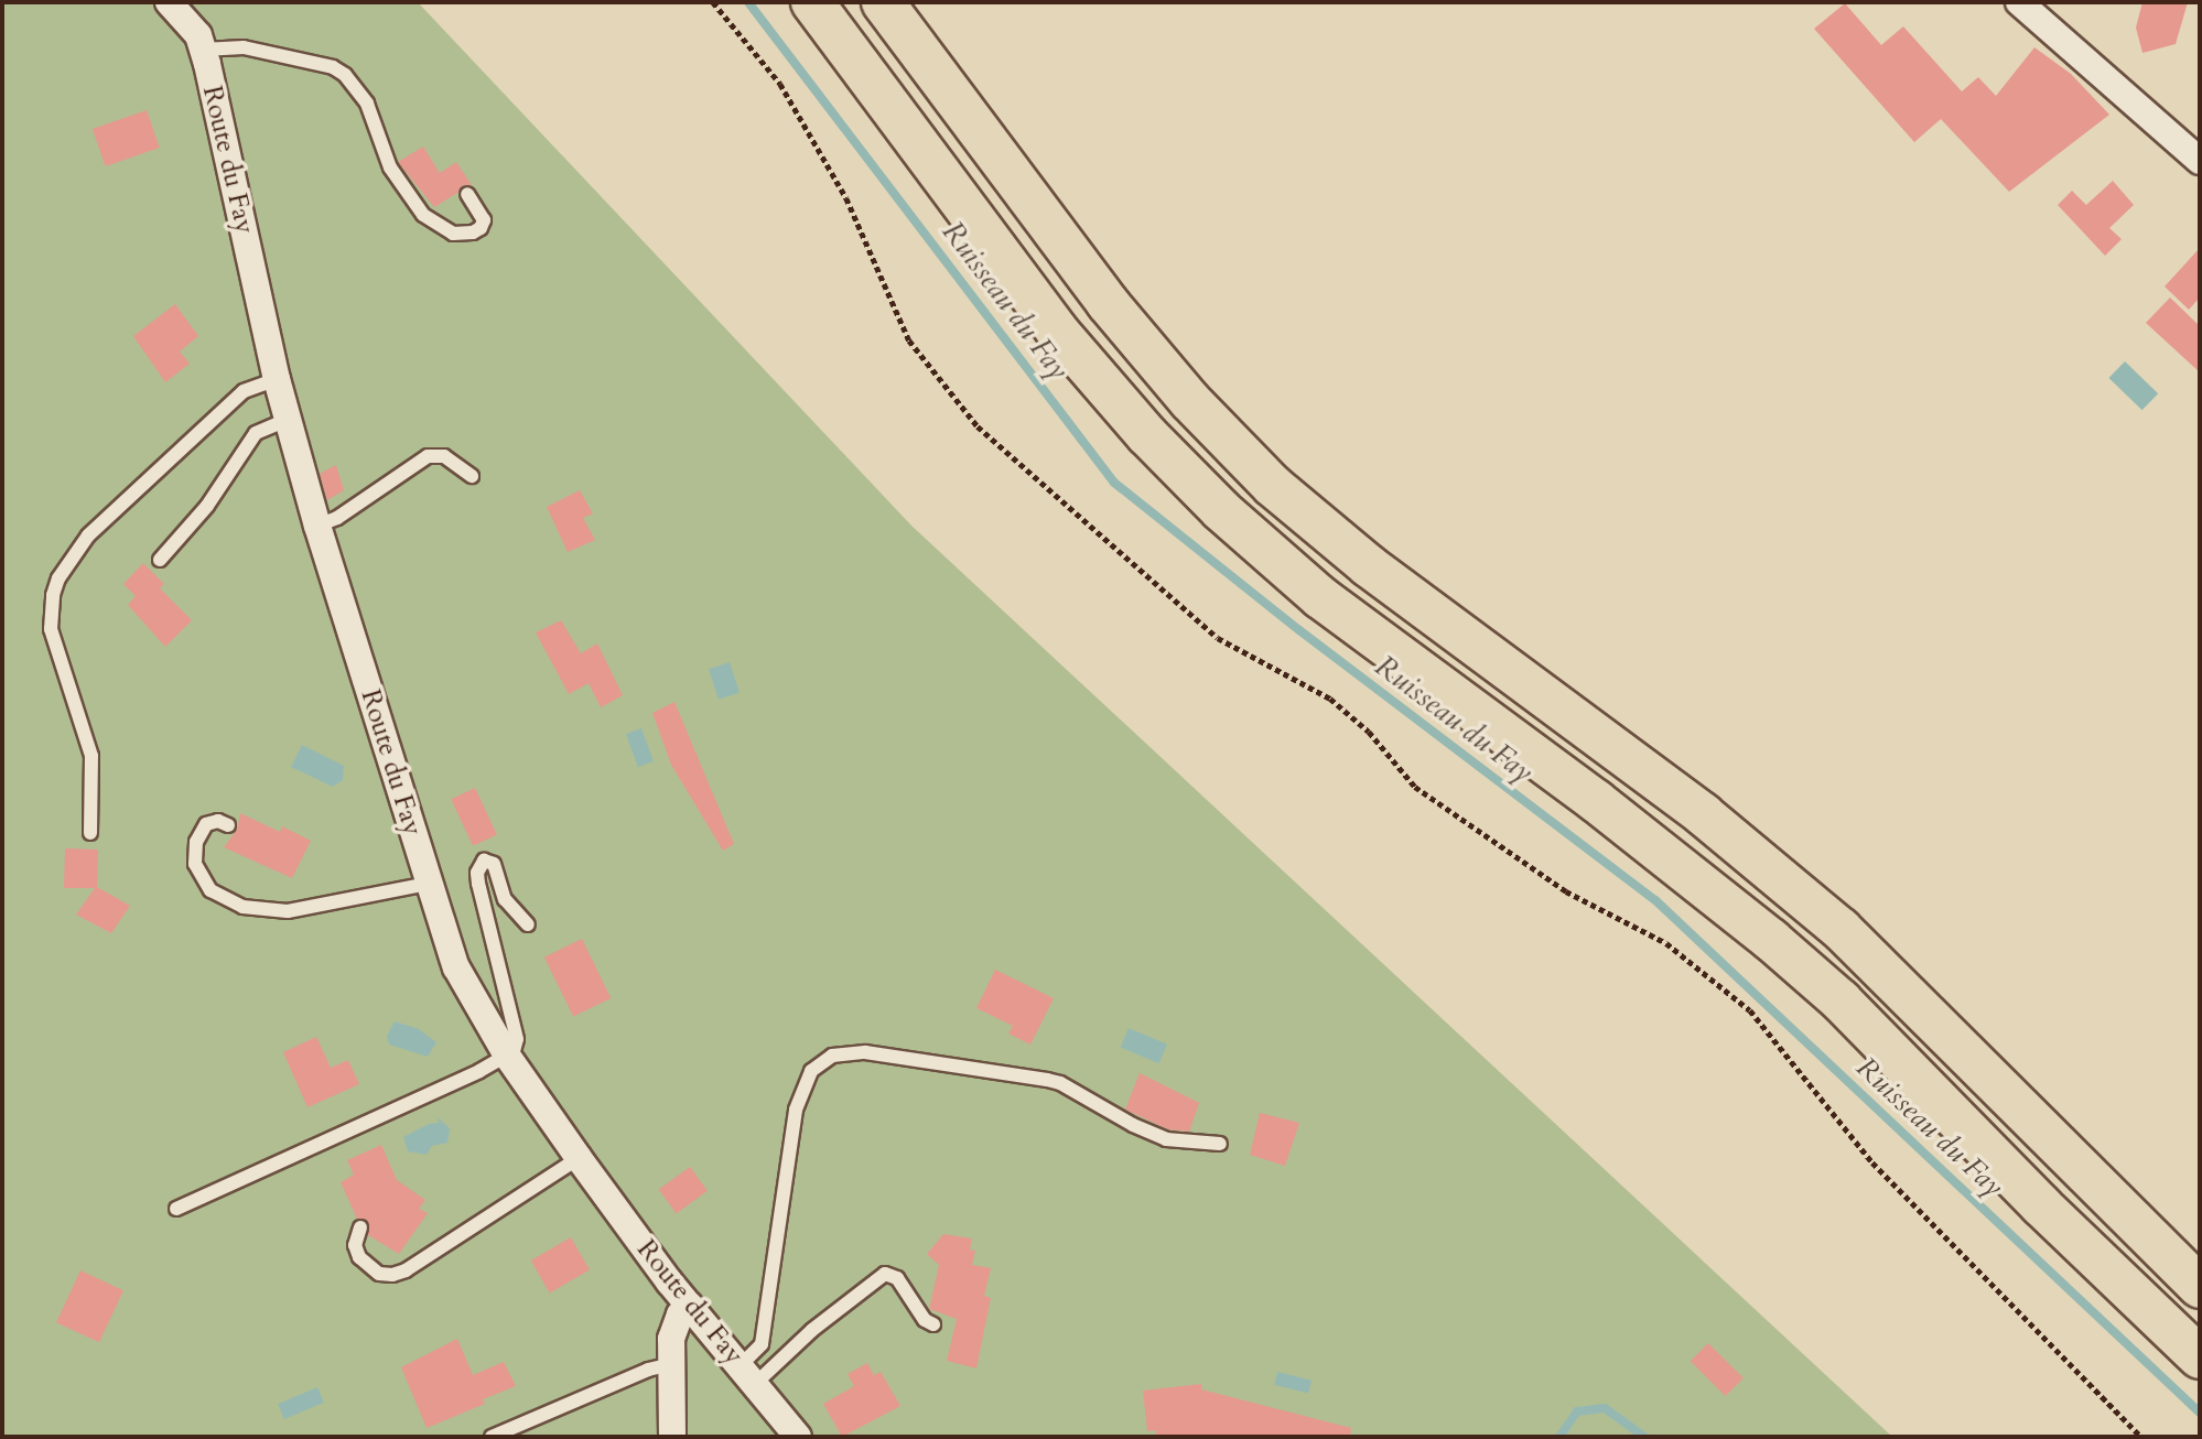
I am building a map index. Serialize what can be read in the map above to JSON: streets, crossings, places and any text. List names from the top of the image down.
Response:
{
  "streets": {
    "street": ["Route du Fay"]
  },
  "water": ["Ruisseau du Fay"]
}
